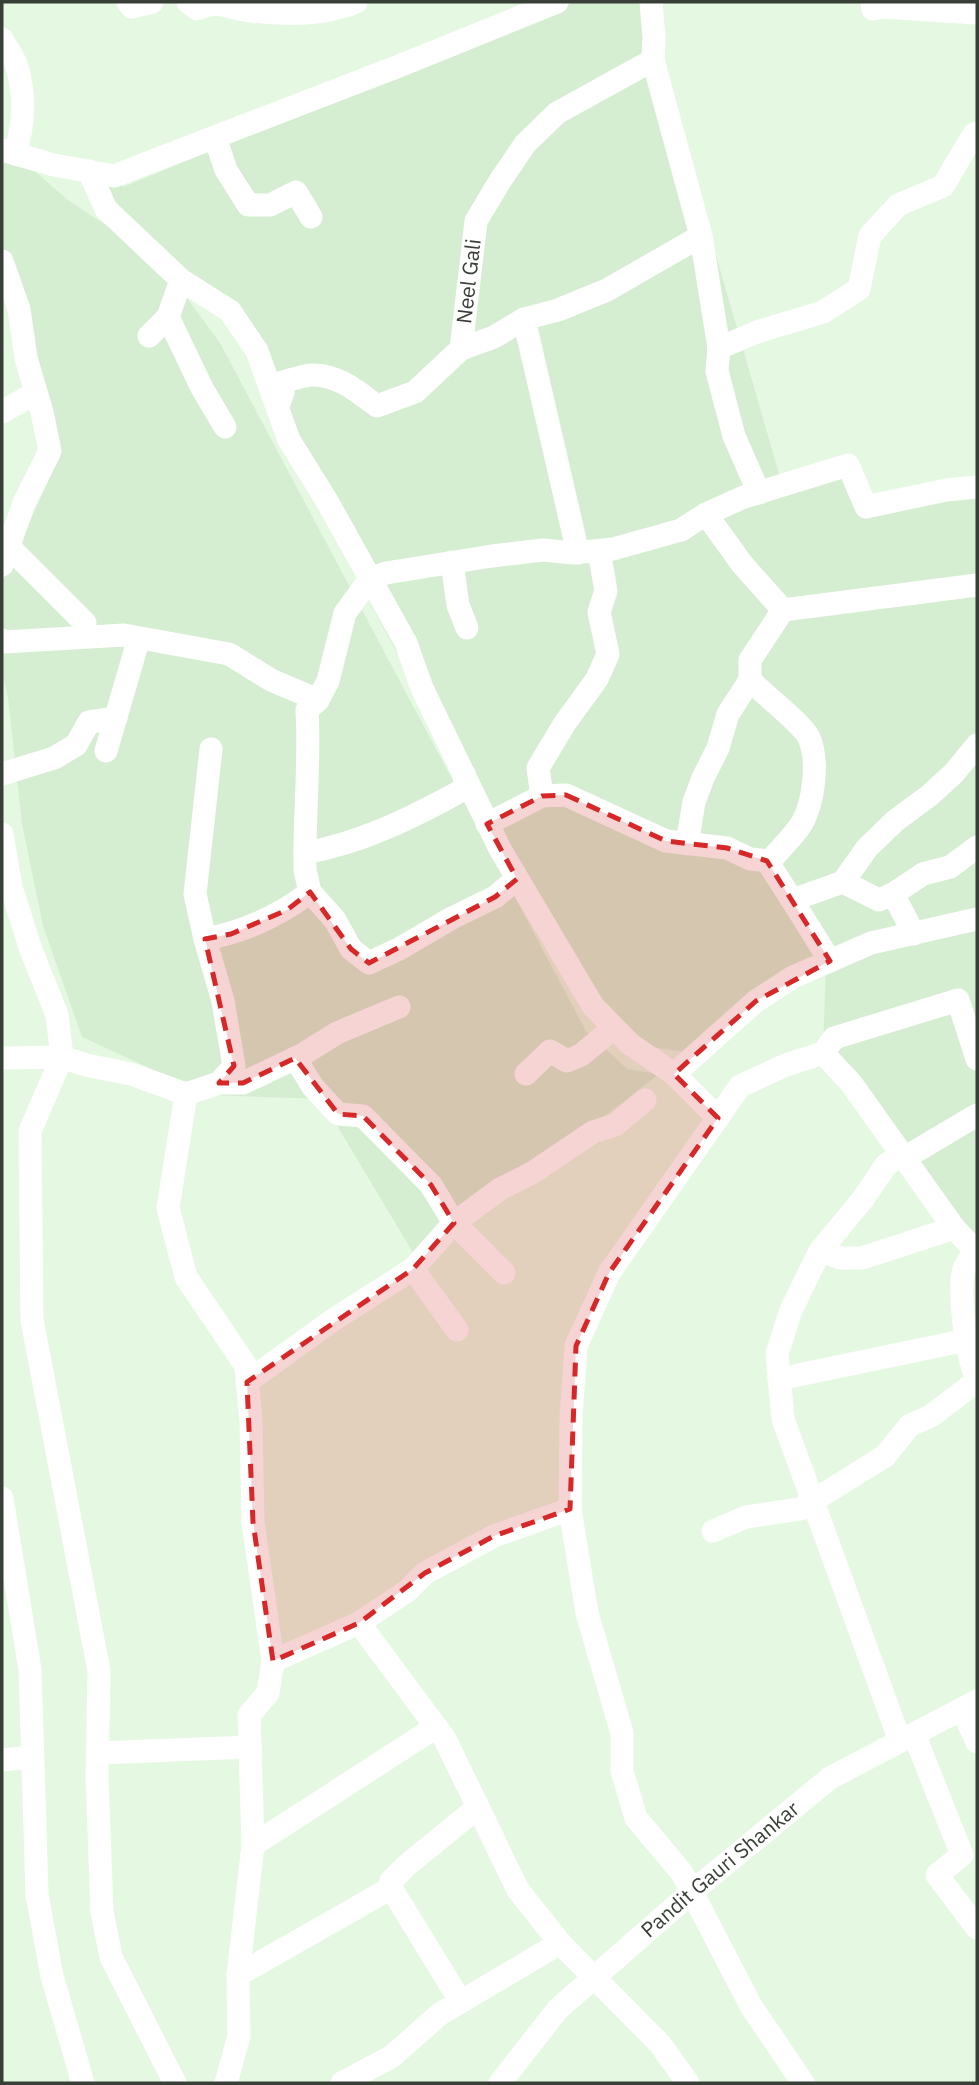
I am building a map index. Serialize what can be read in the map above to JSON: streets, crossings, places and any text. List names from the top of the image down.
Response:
{
  "streets": {
    "street": ["Neel Gali", "Pandit Gauri Shankar"]
  }
}
